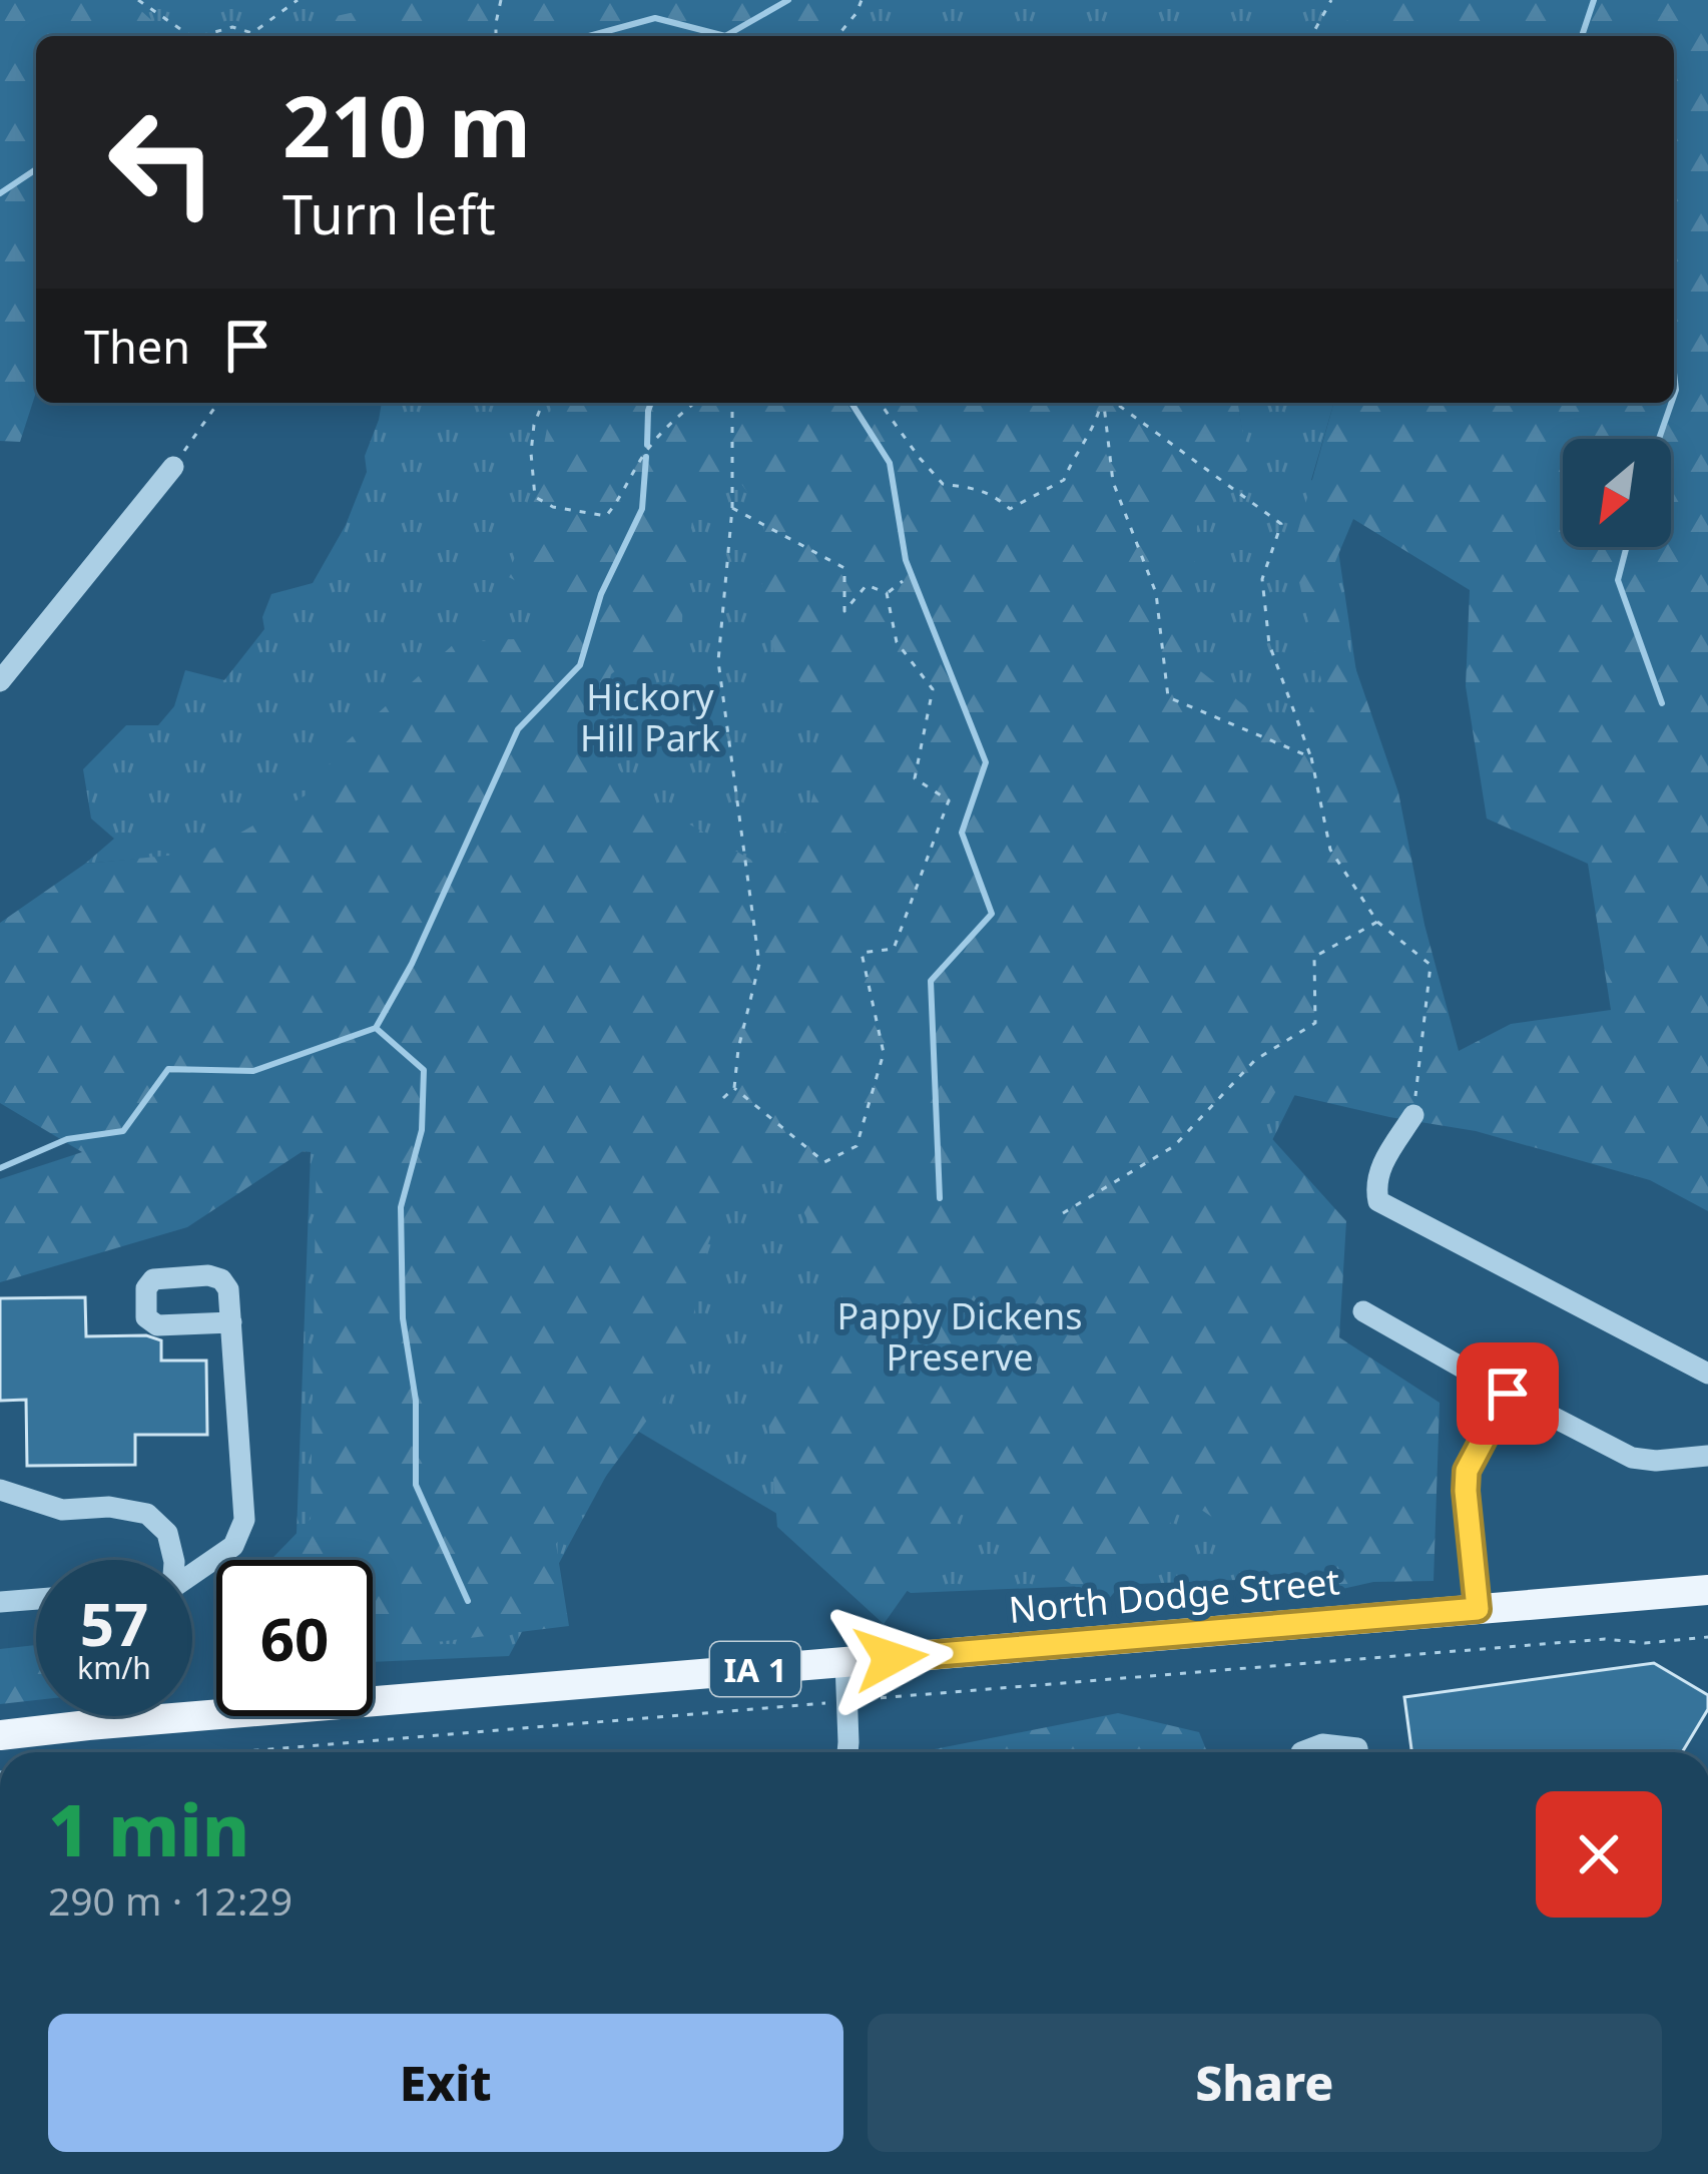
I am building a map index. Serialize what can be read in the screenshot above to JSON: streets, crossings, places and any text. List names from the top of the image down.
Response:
{
  "streets": {
    "main road": ["North Dodge Street", "IA 1"]
  },
  "parks": ["Hickory Hill Park", "Pappy Dickens Preserve"],
  "north": "bottom left",
  "page": {
    "turn": ["210 m", "Turn left"],
    "then": "Then",
    "speed": "57 km/h",
    "limit": "60",
    "heading": ["1 min", "290 m · 12:29"],
    "buttons": ["Exit", "Share"]
  }
}
